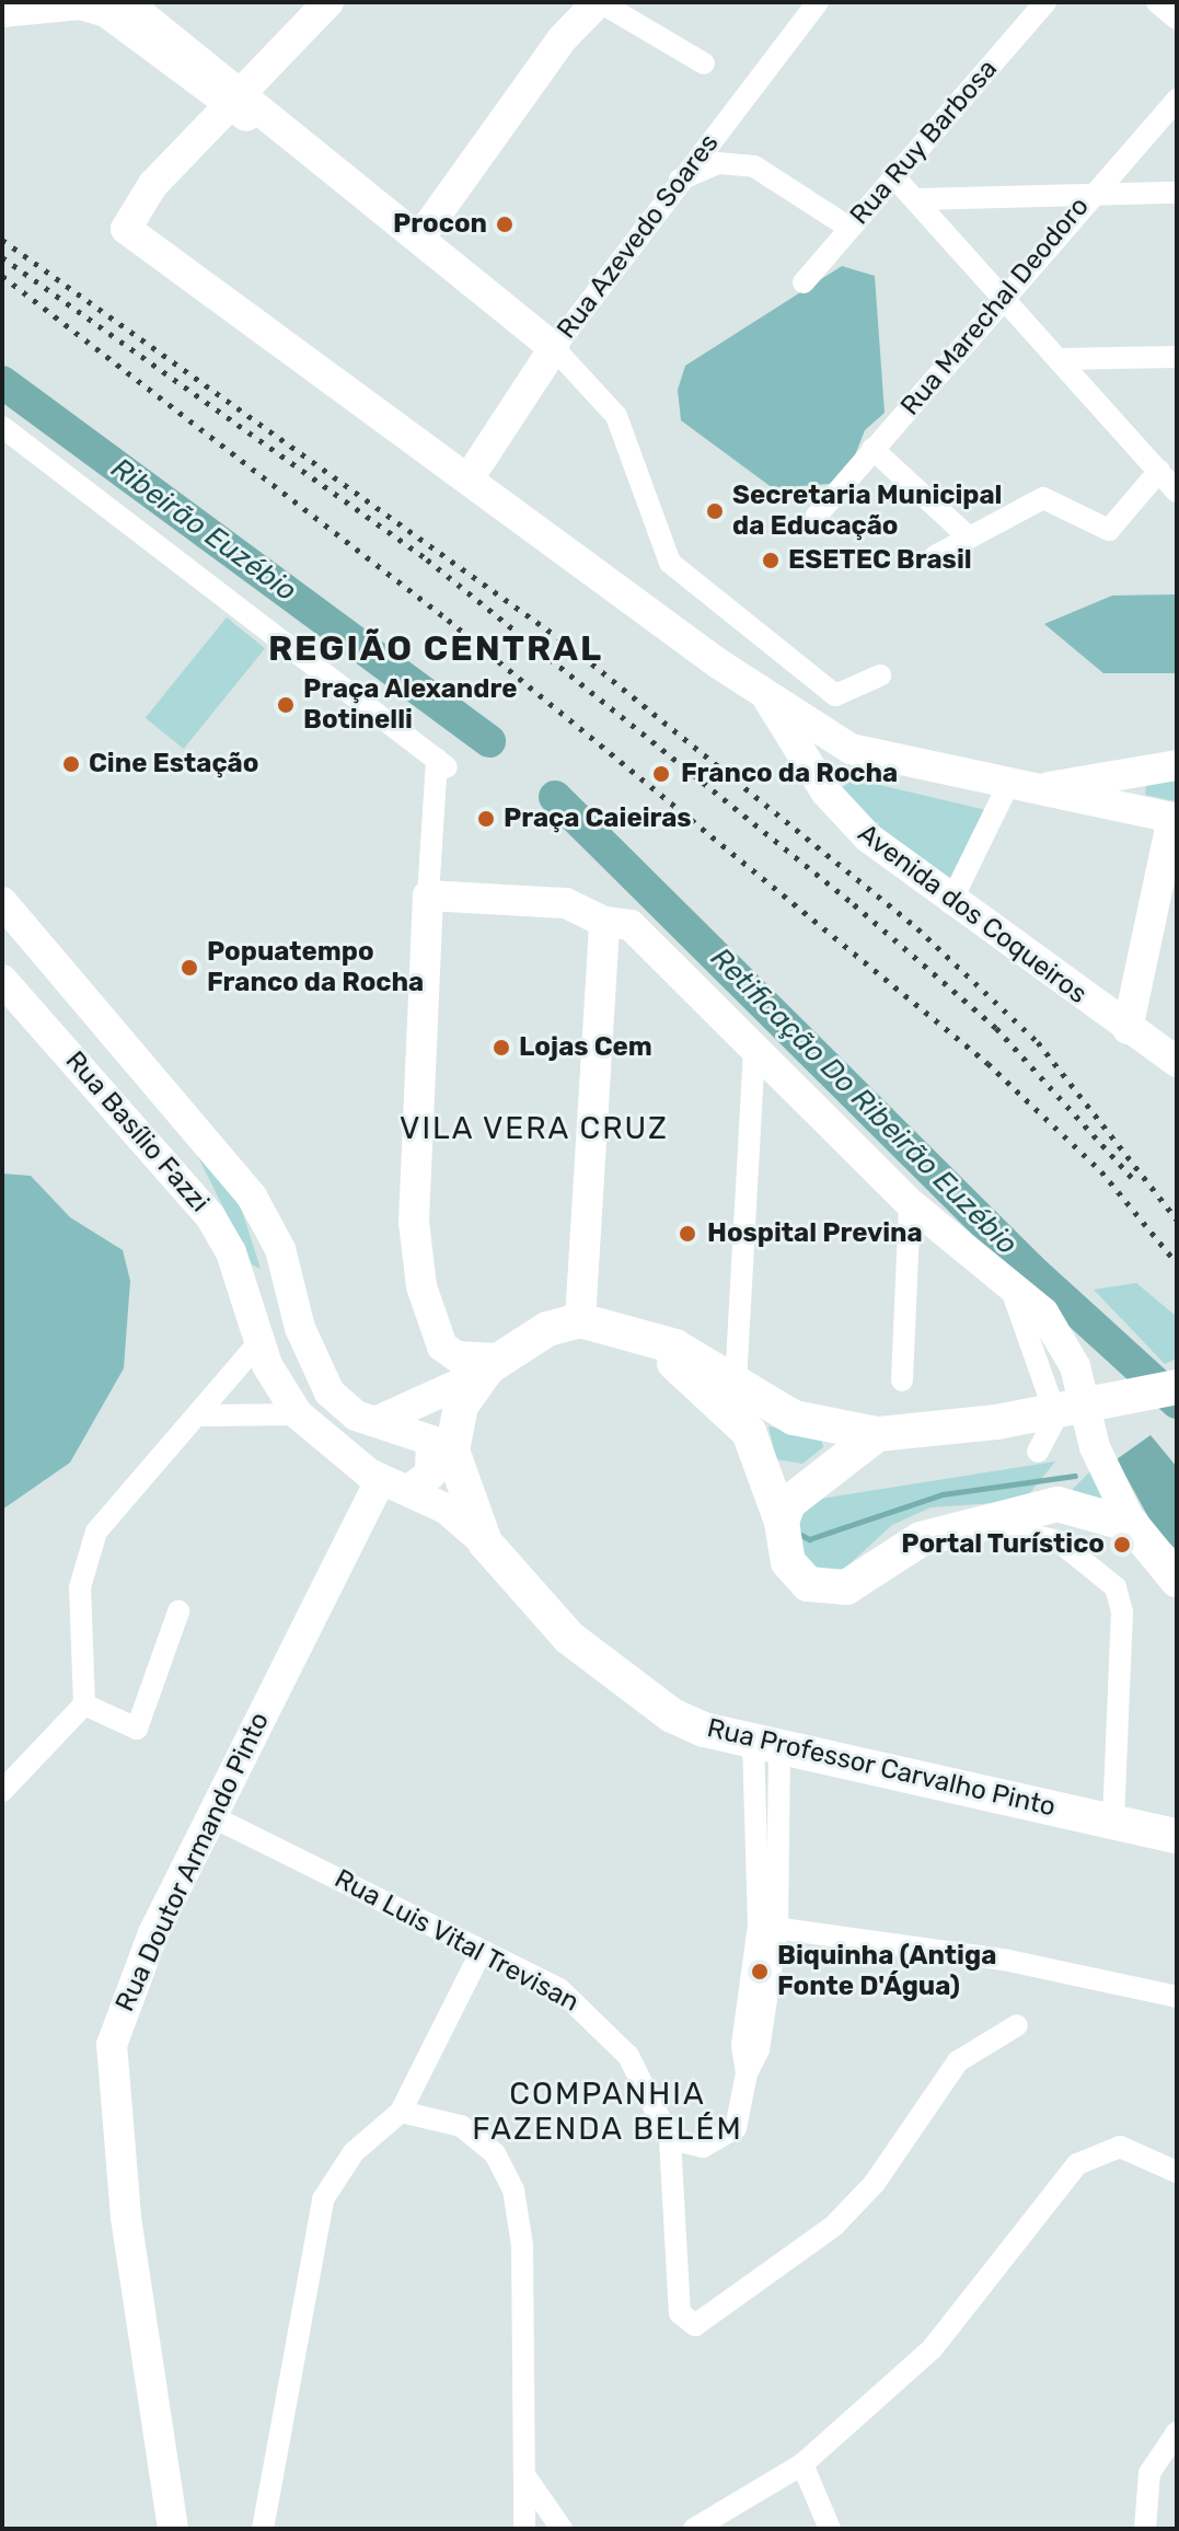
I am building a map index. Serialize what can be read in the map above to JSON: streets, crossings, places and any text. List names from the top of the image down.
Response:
{
  "streets": {
    "main road": [
      "Rua Azevedo Soares",
      "Avenida dos Coqueiros",
      "Rua Basílio Fazzi",
      "Rua Professor Carvalho Pinto",
      "Rua Doutor Armando Pinto"
    ],
    "street": ["Rua Ruy Barbosa", "Rua Marechal Deodoro", "Rua Luis Vital Trevisan"]
  },
  "crossings": [
    ["Rua Basílio Fazzi", "Rua Professor Carvalho Pinto"],
    ["Rua Basílio Fazzi", "Rua Doutor Armando Pinto"],
    ["Rua Professor Carvalho Pinto", "Rua Doutor Armando Pinto"],
    ["Rua Doutor Armando Pinto", "Rua Luis Vital Trevisan"]
  ],
  "districts": ["REGIÃO CENTRAL", "VILA VERA CRUZ", "COMPANHIA FAZENDA BELÉM"],
  "water": ["Ribeirão Euzébio", "Retificação Do Ribeirão Euzébio"],
  "places": [
    "Procon",
    "Secretaria Municipal da Educação",
    "ESETEC Brasil",
    "Praça Alexandre Botinelli",
    "Cine Estação",
    "Franco da Rocha",
    "Praça Caieiras",
    "Popuatempo Franco da Rocha",
    "Lojas Cem",
    "Hospital Previna",
    "Portal Turístico",
    "Biquinha (Antiga Fonte D'Água)"
  ]
}
